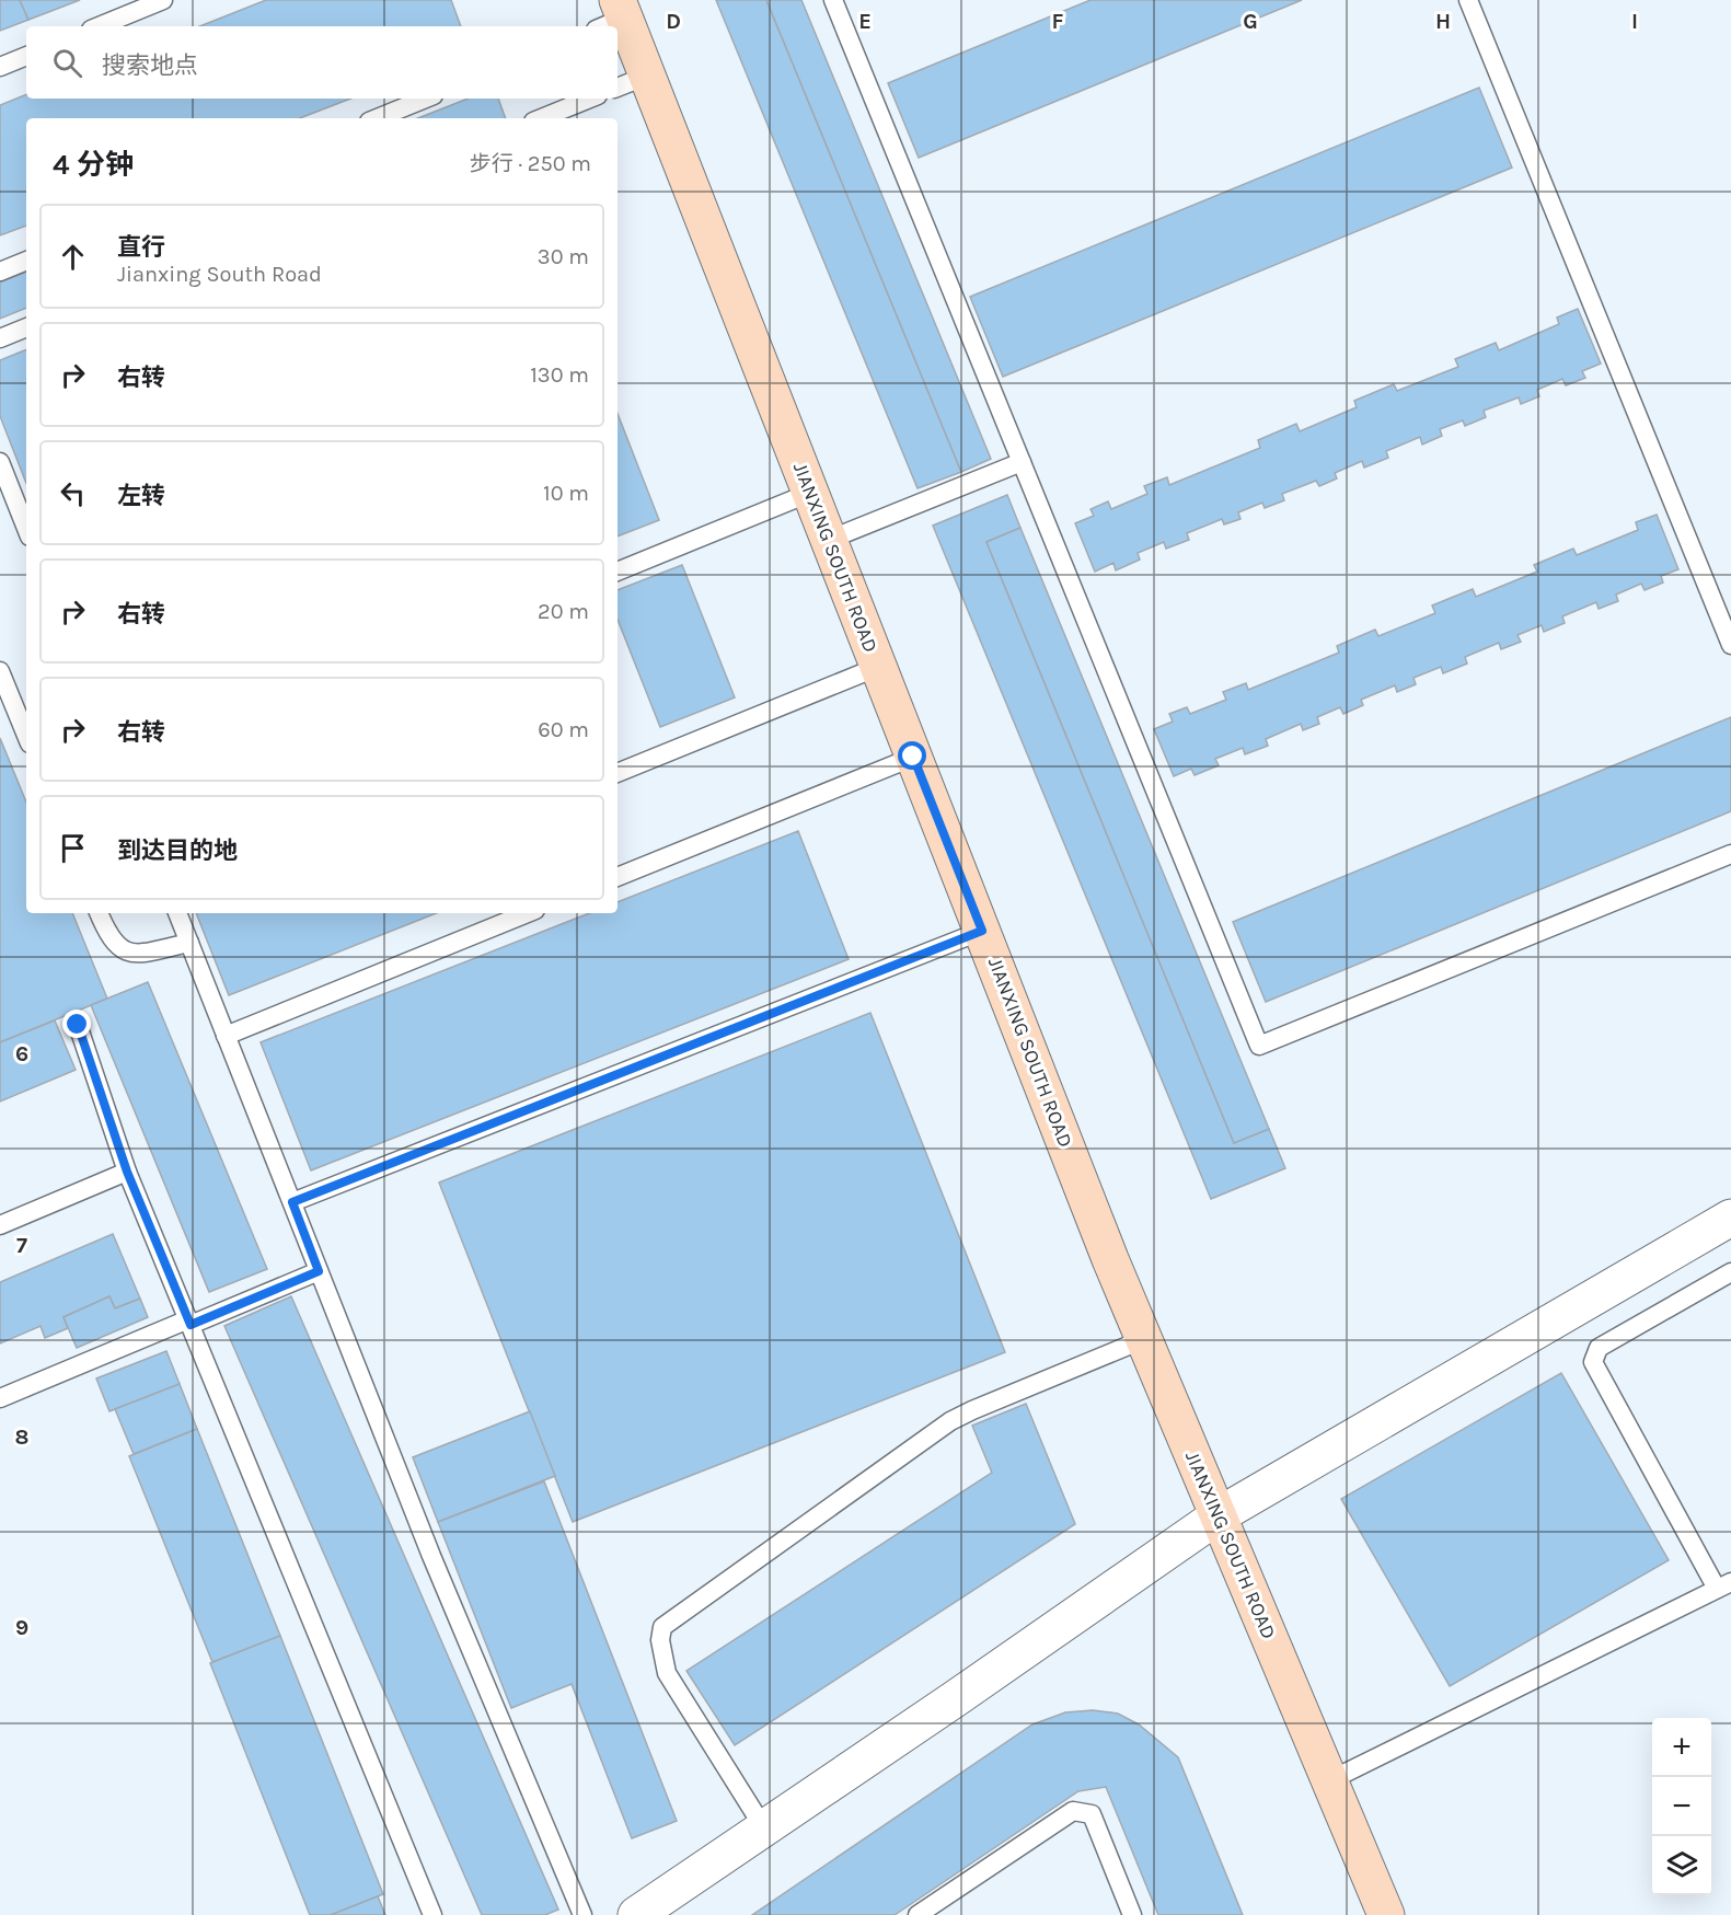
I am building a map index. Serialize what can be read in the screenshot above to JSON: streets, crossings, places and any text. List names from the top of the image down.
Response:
{
  "streets": {
    "street": ["JIANXING SOUTH ROAD"]
  },
  "page": {
    "search": "搜索地点",
    "heading": ["4 分钟", "步行 · 250 m"],
    "list": [
      ["直行", "Jianxing South Road", "30 m"],
      ["右转", "130 m"],
      ["左转", "10 m"],
      ["右转", "20 m"],
      ["右转", "60 m"],
      "到达目的地"
    ],
    "map_buttons": ["+", "−"]
  },
  "grid": {
    "columns": [
      "D",
      "E",
      "F",
      "G",
      "H",
      "I"
    ],
    "rows": [
      "6",
      "7",
      "8",
      "9"
    ]
  }
}
